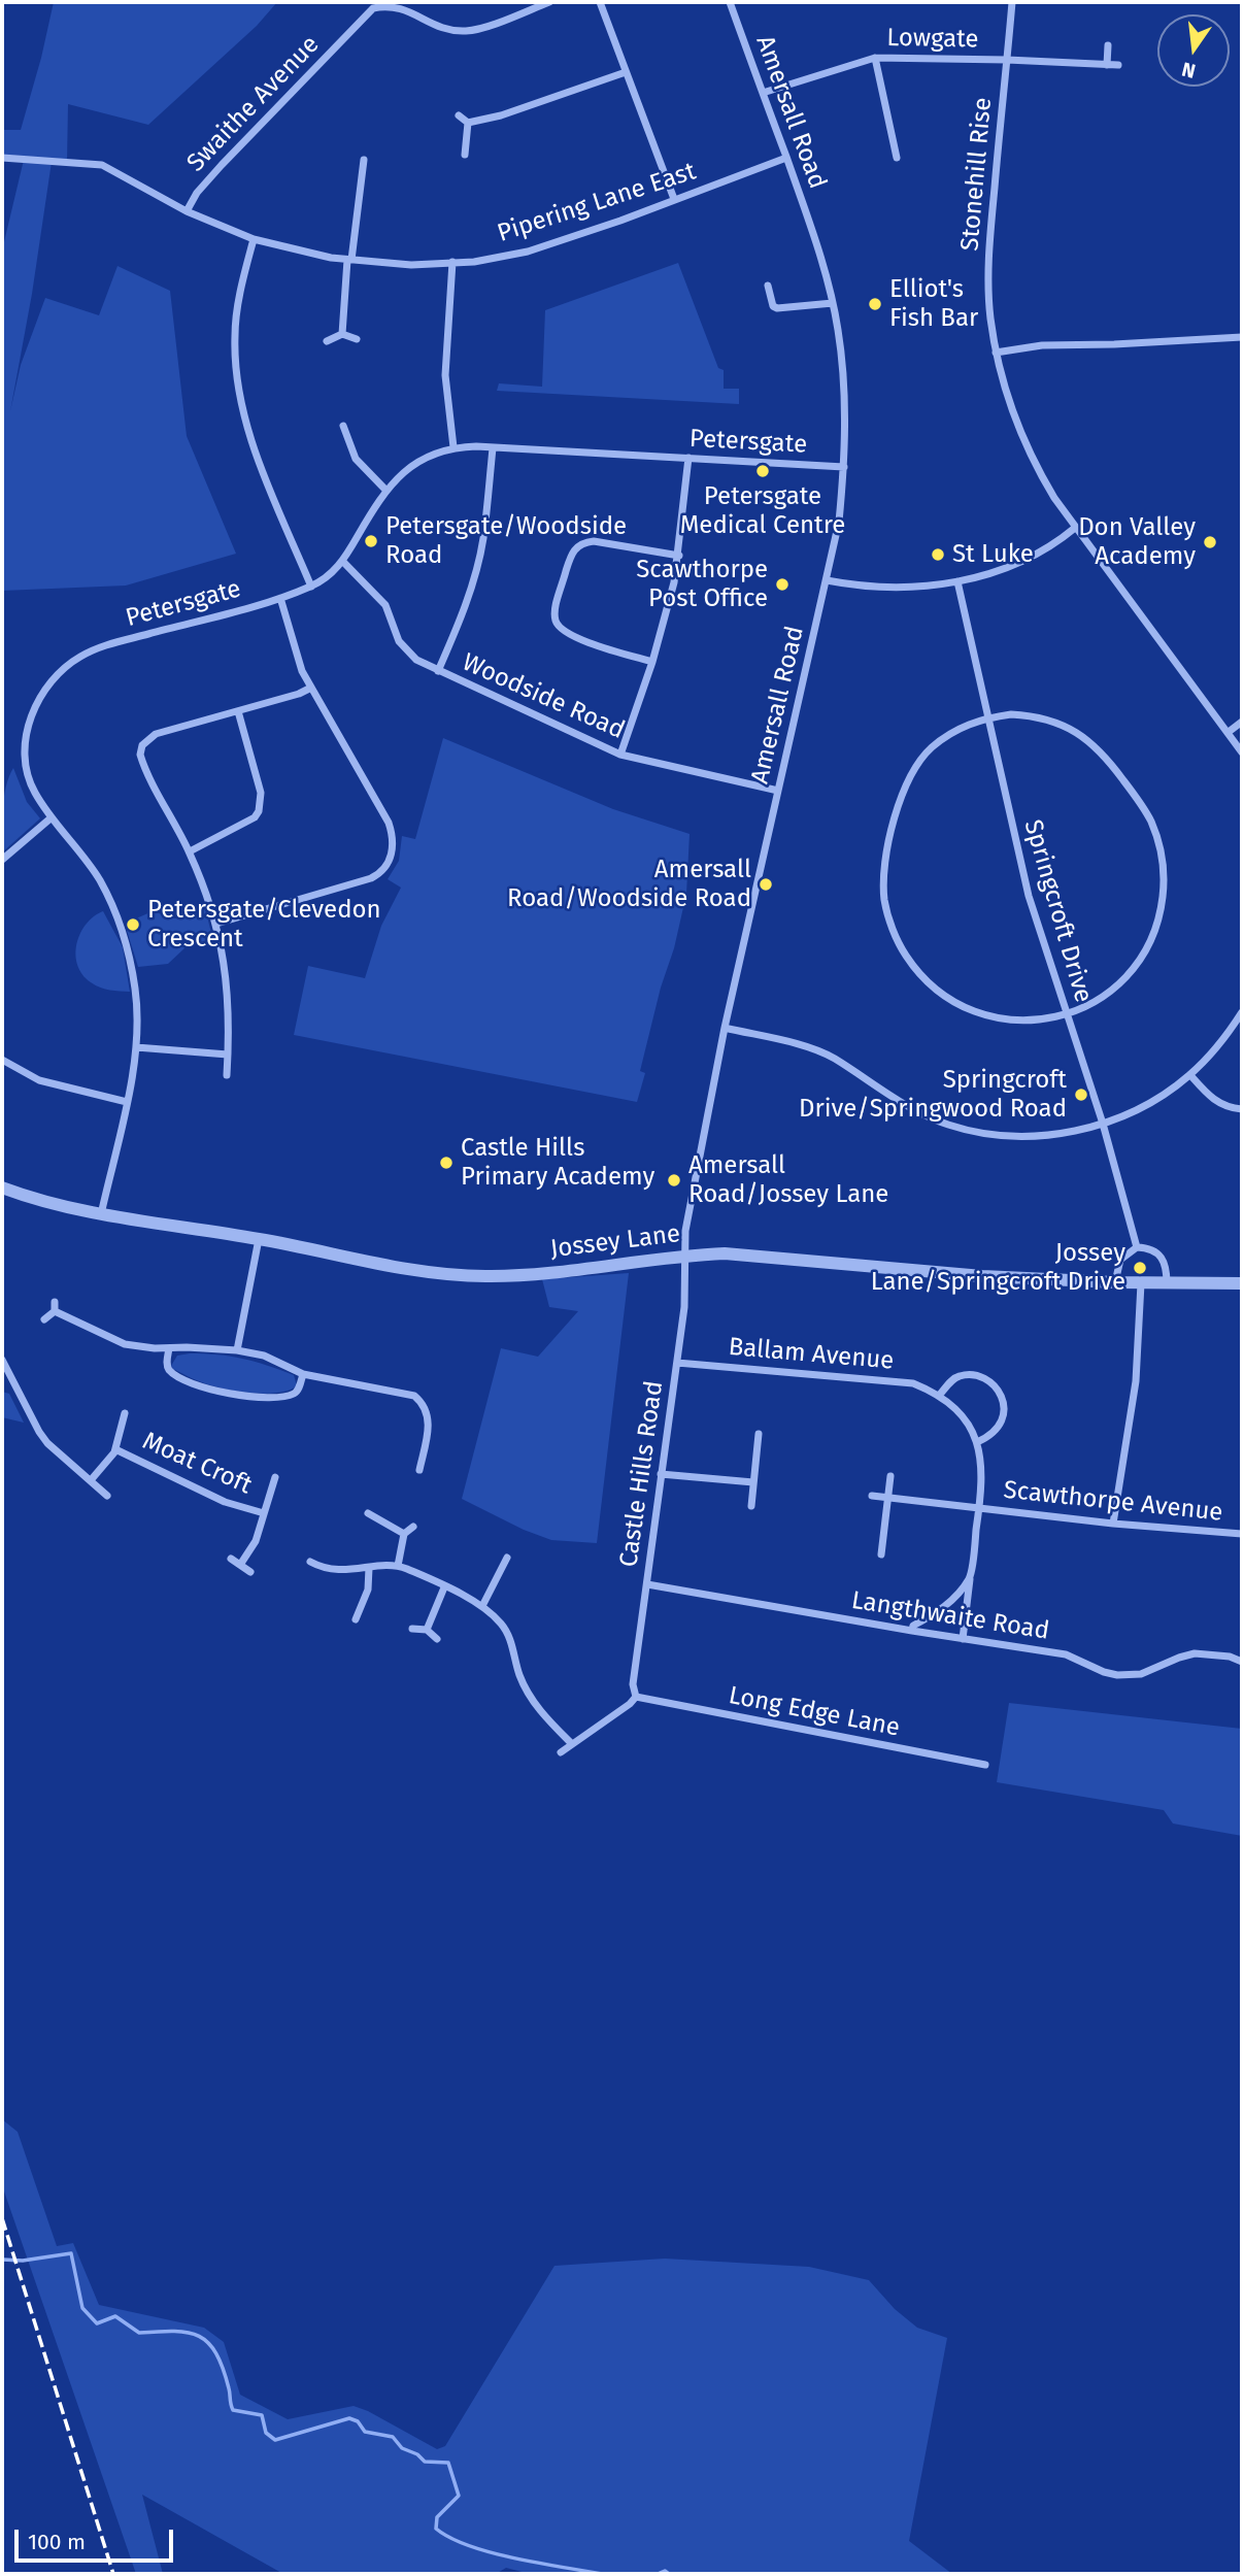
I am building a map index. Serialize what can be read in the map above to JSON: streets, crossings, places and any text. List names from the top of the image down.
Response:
{
  "streets": {
    "street": [
      "Lowgate",
      "Swaithe Avenue",
      "Amersall Road",
      "Stonehill Rise",
      "Pipering Lane East",
      "Petersgate",
      "Woodside Road",
      "Springcroft Drive",
      "Jossey Lane",
      "Ballam Avenue",
      "Moat Croft",
      "Castle Hills Road",
      "Scawthorpe Avenue",
      "Langthwaite Road",
      "Long Edge Lane"
    ]
  },
  "crossings": [
    ["Lowgate", "Amersall Road"],
    ["Lowgate", "Stonehill Rise"],
    ["Swaithe Avenue", "Pipering Lane East"],
    ["Amersall Road", "Pipering Lane East"],
    ["Amersall Road", "Petersgate"],
    ["Amersall Road", "Woodside Road"],
    ["Amersall Road", "Jossey Lane"],
    ["Amersall Road", "Castle Hills Road"],
    ["Petersgate", "Woodside Road"],
    ["Petersgate", "Jossey Lane"],
    ["Jossey Lane", "Castle Hills Road"],
    ["Ballam Avenue", "Castle Hills Road"],
    ["Ballam Avenue", "Scawthorpe Avenue"],
    ["Ballam Avenue", "Langthwaite Road"],
    ["Castle Hills Road", "Langthwaite Road"],
    ["Castle Hills Road", "Long Edge Lane"]
  ],
  "places": [
    "Elliot's Fish Bar",
    "Petersgate Medical Centre",
    "Petersgate/Woodside Road",
    "Don Valley Academy",
    "St Luke",
    "Scawthorpe Post Office",
    "Amersall Road/Woodside Road",
    "Petersgate/Clevedon Crescent",
    "Springcroft Drive/Springwood Road",
    "Castle Hills Primary Academy",
    "Amersall Road/Jossey Lane",
    "Jossey Lane/Springcroft Drive"
  ],
  "scale_bar": "100 m",
  "north": "bottom"
}
